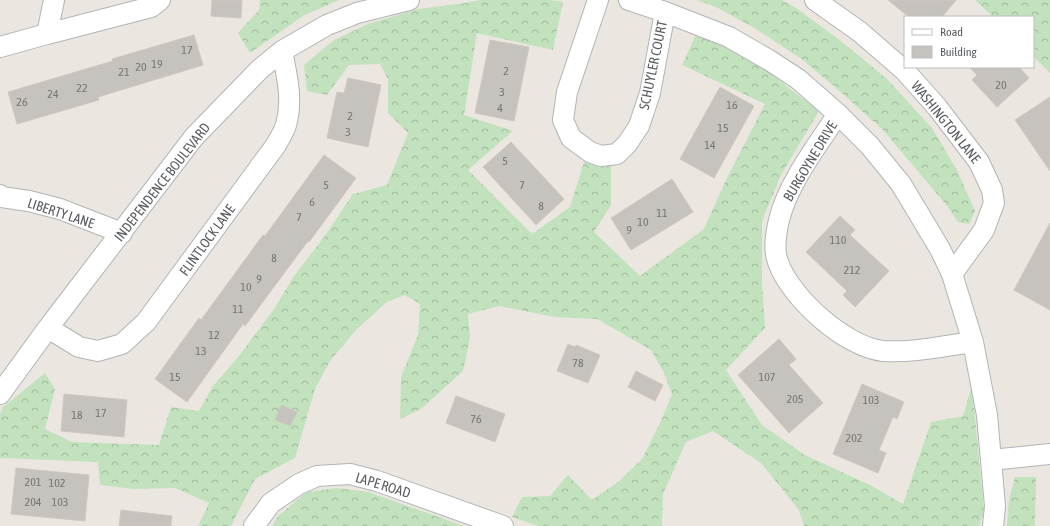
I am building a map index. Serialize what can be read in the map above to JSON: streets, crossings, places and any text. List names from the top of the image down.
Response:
{
  "streets": {
    "street": [
      "SCHUYLER COURT",
      "WASHINGTON LANE",
      "BURGOYNE DRIVE",
      "INDEPENDENCE BOULEVARD",
      "LIBERTY LANE",
      "FLINTLOCK LANE",
      "LAPE ROAD"
    ]
  },
  "crossings": [
    ["INDEPENDENCE BOULEVARD", "LIBERTY LANE"],
    ["INDEPENDENCE BOULEVARD", "FLINTLOCK LANE"]
  ],
  "house_numbers": [
    "17",
    "19",
    "20",
    "2",
    "21",
    "20",
    "22",
    "3",
    "24",
    "26",
    "16",
    "4",
    "2",
    "15",
    "3",
    "14",
    "5",
    "5",
    "7",
    "6",
    "8",
    "11",
    "7",
    "10",
    "9",
    "110",
    "8",
    "212",
    "9",
    "10",
    "11",
    "12",
    "13",
    "78",
    "15",
    "107",
    "205",
    "103",
    "17",
    "18",
    "76",
    "202",
    "201",
    "102",
    "204",
    "103"
  ],
  "legend": ["Road", "Building"]
}
